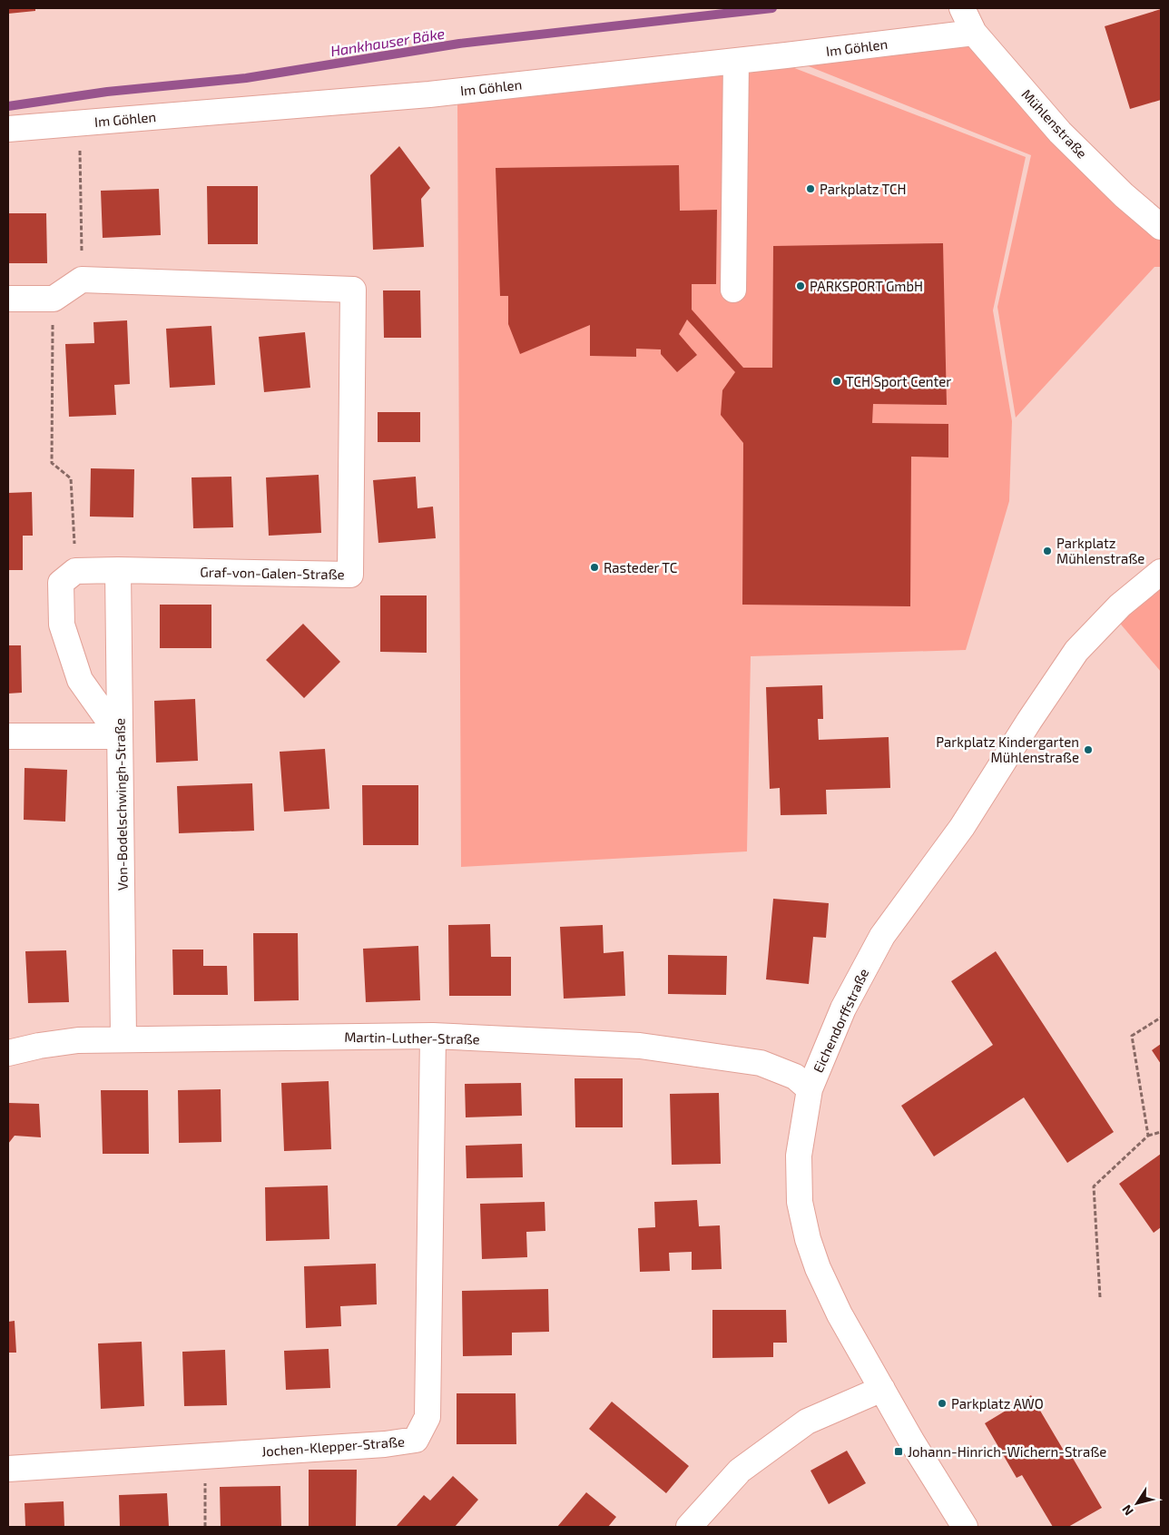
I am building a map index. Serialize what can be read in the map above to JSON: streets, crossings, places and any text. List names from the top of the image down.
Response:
{
  "streets": {
    "street": [
      "Im Göhlen",
      "Mühlenstraße",
      "Graf-von-Galen-Straße",
      "Von-Bodelschwingh-Straße",
      "Eichendorffstraße",
      "Martin-Luther-Straße",
      "Jochen-Klepper-Straße"
    ]
  },
  "crossings": [
    ["Im Göhlen", "Mühlenstraße"],
    ["Graf-von-Galen-Straße", "Von-Bodelschwingh-Straße"],
    ["Von-Bodelschwingh-Straße", "Martin-Luther-Straße"],
    ["Eichendorffstraße", "Martin-Luther-Straße"],
    ["Martin-Luther-Straße", "Jochen-Klepper-Straße"]
  ],
  "water": ["Hankhauser Bäke"],
  "places": {
    "other": [
      "Parkplatz TCH",
      "PARKSPORT GmbH",
      "TCH Sport Center",
      "Parkplatz Mühlenstraße",
      "Rasteder TC",
      "Parkplatz Kindergarten Mühlenstraße",
      "Parkplatz AWO"
    ],
    "transit": ["Johann-Hinrich-Wichern-Straße"]
  },
  "north": "bottom left"
}
